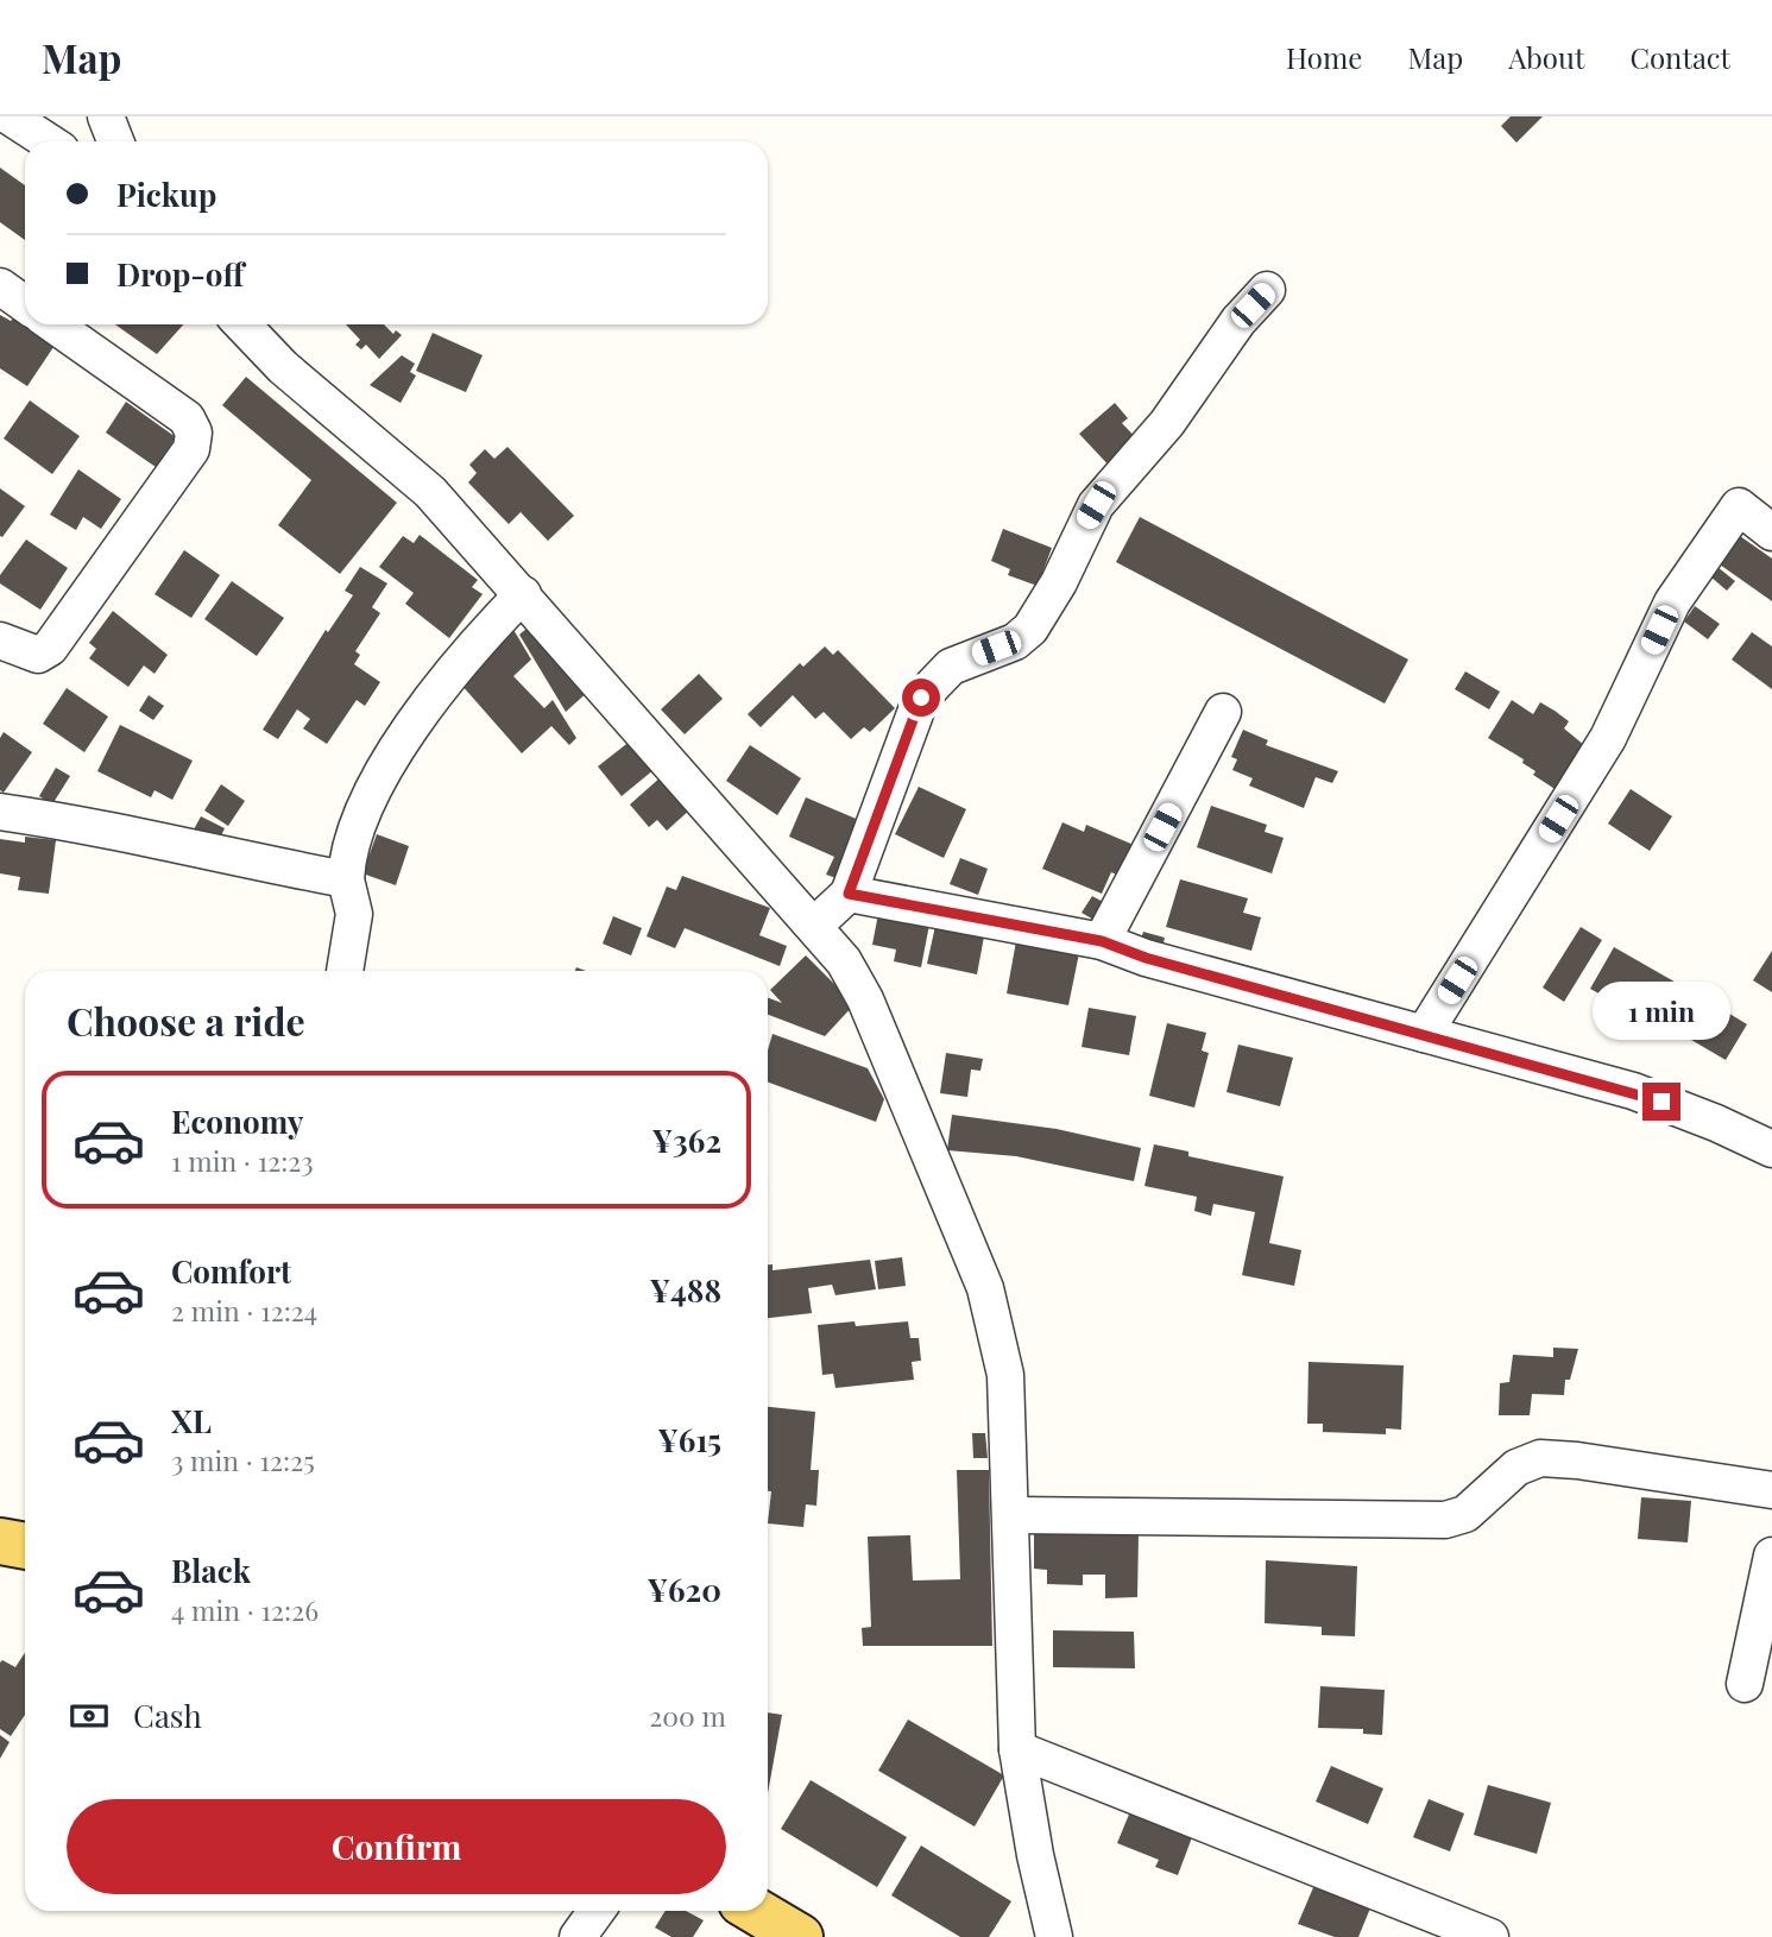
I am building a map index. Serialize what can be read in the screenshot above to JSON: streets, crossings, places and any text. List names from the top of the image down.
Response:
{
  "page": {
    "header": "Map",
    "nav": [
      "Home",
      "Map",
      "About",
      "Contact"
    ],
    "banner": ["Pickup", "Drop-off"],
    "heading": "Choose a ride",
    "bubble": "1 min",
    "list": [
      {
        "name": "Economy",
        "note": "1 min · 12:23",
        "value": "¥362"
      },
      {
        "name": "Comfort",
        "note": "2 min · 12:24",
        "value": "¥488"
      },
      {
        "name": "XL",
        "note": "3 min · 12:25",
        "value": "¥615"
      },
      {
        "name": "Black",
        "note": "4 min · 12:26",
        "value": "¥620"
      }
    ],
    "pay": ["Cash", "200 m"],
    "buttons": "Confirm"
  }
}
